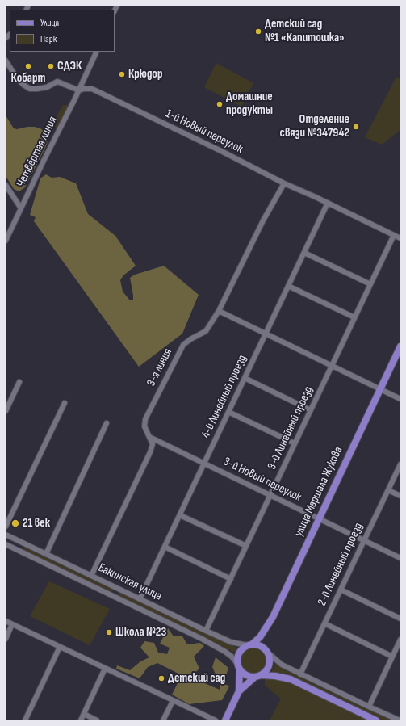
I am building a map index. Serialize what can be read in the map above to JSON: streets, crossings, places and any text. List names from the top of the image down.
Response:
{
  "streets": {
    "main road": ["улица Маршала Жукова"],
    "street": [
      "1-й Новый переулок",
      "Четвёртая линия",
      "3-я линия",
      "4-й Линейный проезд",
      "3-й Линейный проезд",
      "3-й Новый переулок",
      "2-й Линейный проезд",
      "Бакинская улица"
    ]
  },
  "crossings": [
    ["1-й Новый переулок", "Четвёртая линия"],
    ["1-й Новый переулок", "3-я линия"],
    ["1-й Новый переулок", "4-й Линейный проезд"],
    ["1-й Новый переулок", "3-й Линейный проезд"],
    ["3-я линия", "3-й Новый переулок"],
    ["3-я линия", "Бакинская улица"],
    ["4-й Линейный проезд", "3-й Новый переулок"],
    ["4-й Линейный проезд", "Бакинская улица"],
    ["3-й Линейный проезд", "3-й Новый переулок"],
    ["3-й Линейный проезд", "Бакинская улица"],
    ["3-й Новый переулок", "улица Маршала Жукова"],
    ["3-й Новый переулок", "2-й Линейный проезд"],
    ["улица Маршала Жукова", "Бакинская улица"]
  ],
  "places": [
    "Детский сад №1 «Капитошка»",
    "Кобарт",
    "СДЭК",
    "Крюдор",
    "Домашние продукты",
    "Отделение связи №347942",
    "21 век",
    "Школа №23",
    "Детский сад"
  ],
  "legend": ["Улица", "Парк"]
}
